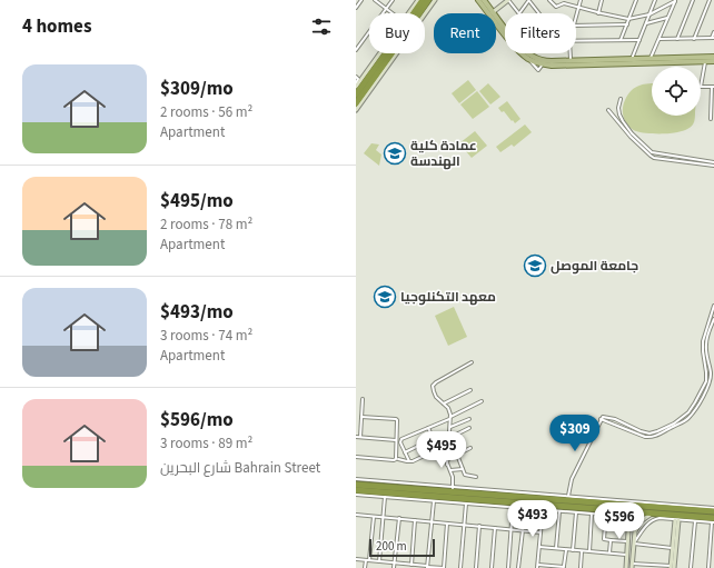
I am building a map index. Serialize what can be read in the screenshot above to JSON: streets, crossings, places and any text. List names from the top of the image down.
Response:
{
  "places": {
    "school or university": ["عمادة كلية الهندسة", "جامعة الموصل", "معهد التكنلوجيا"]
  },
  "scale_bar": "200 m",
  "page": {
    "heading": "4 homes",
    "chip": ["Buy", "Rent", "Filters"],
    "list": [
      {
        "name": "$309/mo",
        "note": "2 rooms · 56 m² · Apartment"
      },
      {
        "name": "$495/mo",
        "note": "2 rooms · 78 m² · Apartment"
      },
      {
        "name": "$493/mo",
        "note": "3 rooms · 74 m² · Apartment"
      },
      {
        "name": "$596/mo",
        "note": "3 rooms · 89 m² · شارع البحرين Bahrain Street"
      }
    ],
    "price": [
      "$309",
      "$495",
      "$493",
      "$596"
    ],
    "scale": "200 m"
  }
}
